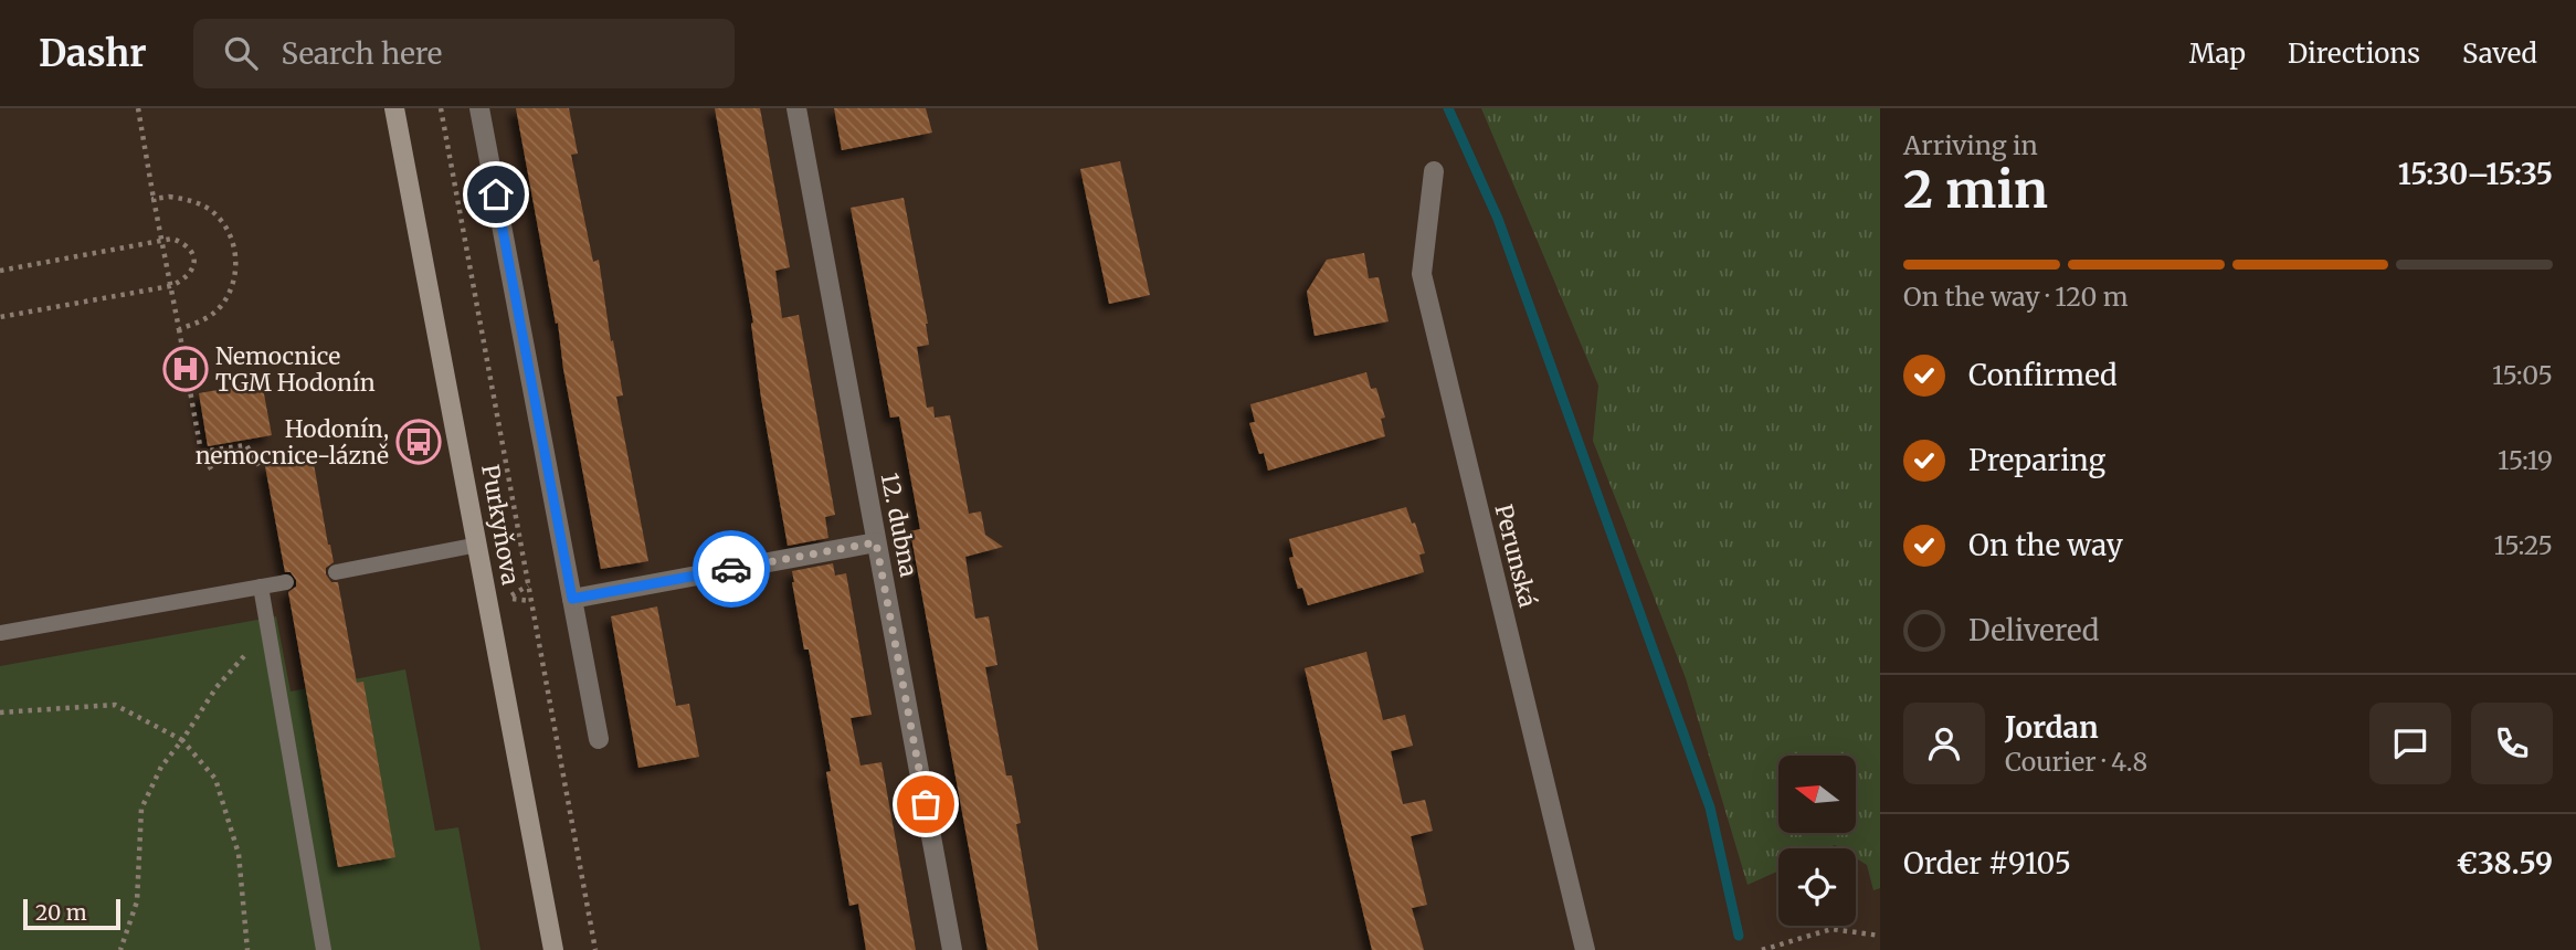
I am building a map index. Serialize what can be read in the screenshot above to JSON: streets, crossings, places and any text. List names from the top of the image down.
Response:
{
  "streets": {
    "street": ["Purkyňova", "12. dubna", "Perunská"]
  },
  "places": {
    "hospital": ["Nemocnice TGM Hodonín"],
    "bus stop": ["Hodonín, nemocnice-lázně"]
  },
  "scale_bar": "20 m",
  "north": "left",
  "page": {
    "header": "Dashr",
    "search": "Search here",
    "nav": ["Map", "Directions", "Saved"],
    "heading": ["2 min", "Arriving in", "15:30–15:35"],
    "panel": [
      "Jordan",
      "Courier · 4.8",
      "Order #9105",
      "€38.59"
    ],
    "bar": "On the way · 120 m",
    "list": [
      ["Confirmed", "15:05"],
      ["Preparing", "15:19"],
      ["On the way", "15:25"],
      "Delivered"
    ],
    "scale": "20 m"
  }
}
